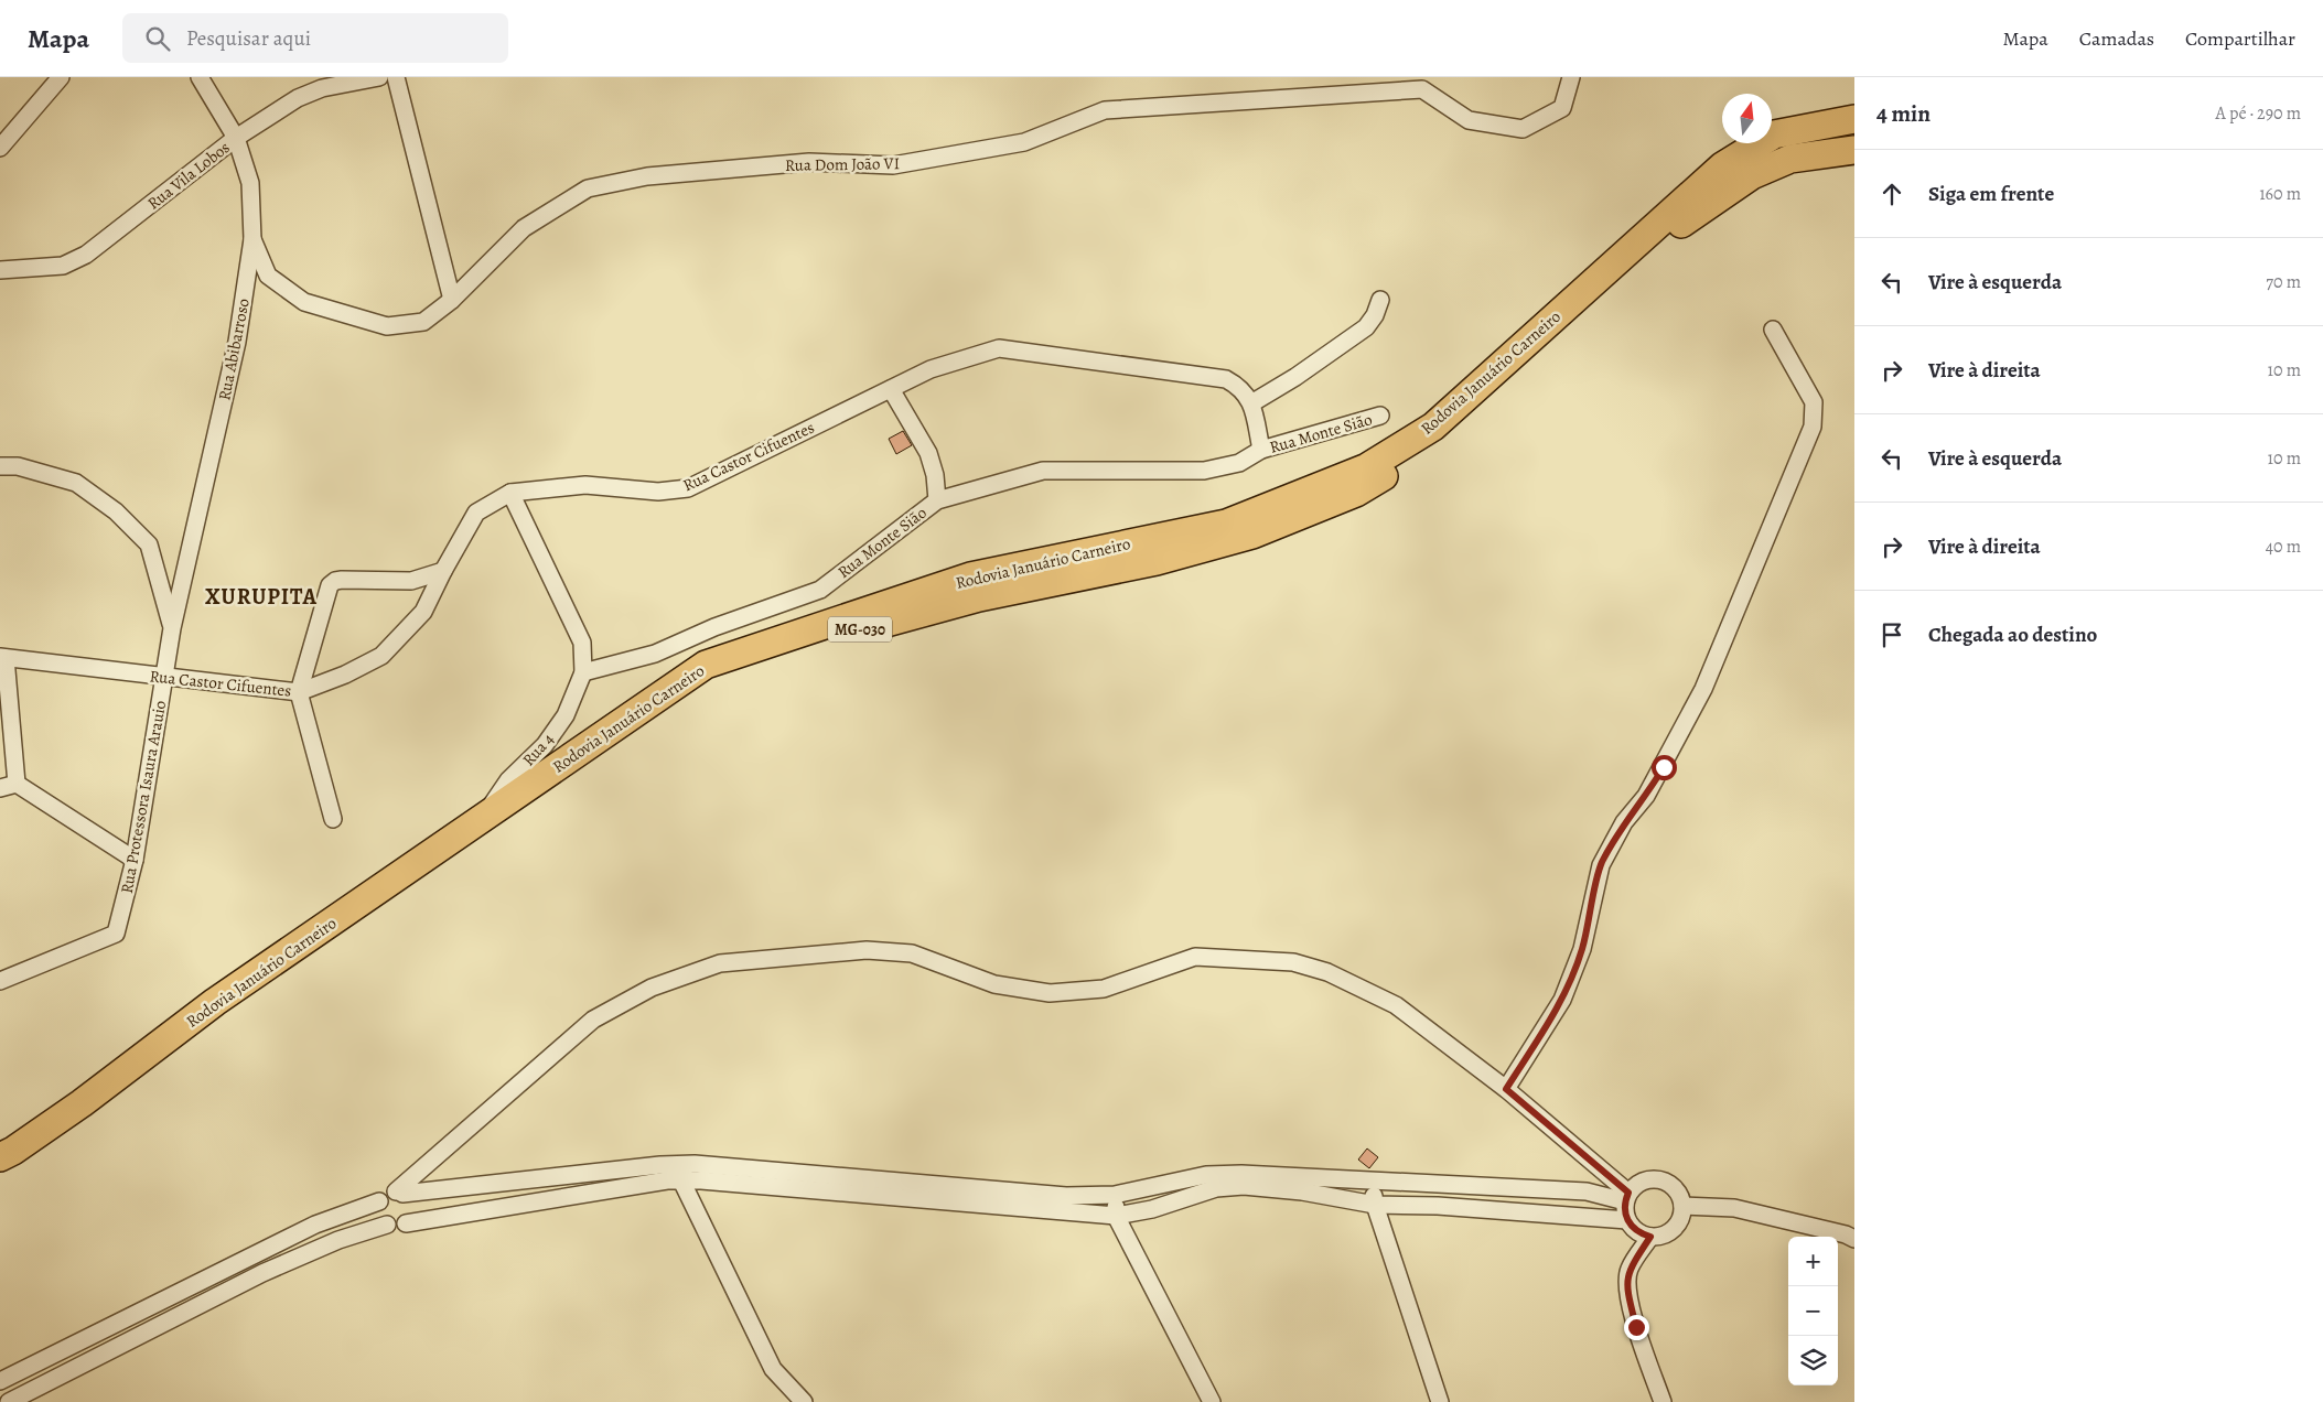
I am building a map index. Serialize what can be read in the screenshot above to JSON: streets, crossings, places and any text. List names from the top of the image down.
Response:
{
  "streets": {
    "highway": ["Rodovia Januário Carneiro", "MG-030"],
    "street": [
      "Rua Dom João VI",
      "Rua Vila Lobos",
      "Rua Abibarroso",
      "Rua Monte Sião",
      "Rua Castor Cifuentes",
      "Rua 4",
      "Rua Protessora Isaura Arauio"
    ]
  },
  "crossings": [
    ["Rua Dom João VI", "Rua Abibarroso"],
    ["Rua Vila Lobos", "Rua Abibarroso"],
    ["Rua Abibarroso", "Rua Protessora Isaura Arauio"],
    ["Rodovia Januário Carneiro", "Rua 4"],
    ["Rua Monte Sião", "Rua Castor Cifuentes"],
    ["Rua Monte Sião", "Rua 4"],
    ["Rua Castor Cifuentes", "Rua Protessora Isaura Arauio"]
  ],
  "districts": ["XURUPITA"],
  "north": "top",
  "page": {
    "header": "Mapa",
    "search": "Pesquisar aqui",
    "nav": ["Mapa", "Camadas", "Compartilhar"],
    "heading": ["4 min", "A pé · 290 m"],
    "list": [
      ["Siga em frente", "160 m"],
      ["Vire à esquerda", "70 m"],
      ["Vire à direita", "10 m"],
      ["Vire à esquerda", "10 m"],
      ["Vire à direita", "40 m"],
      "Chegada ao destino"
    ],
    "map_buttons": ["+", "−"]
  }
}
